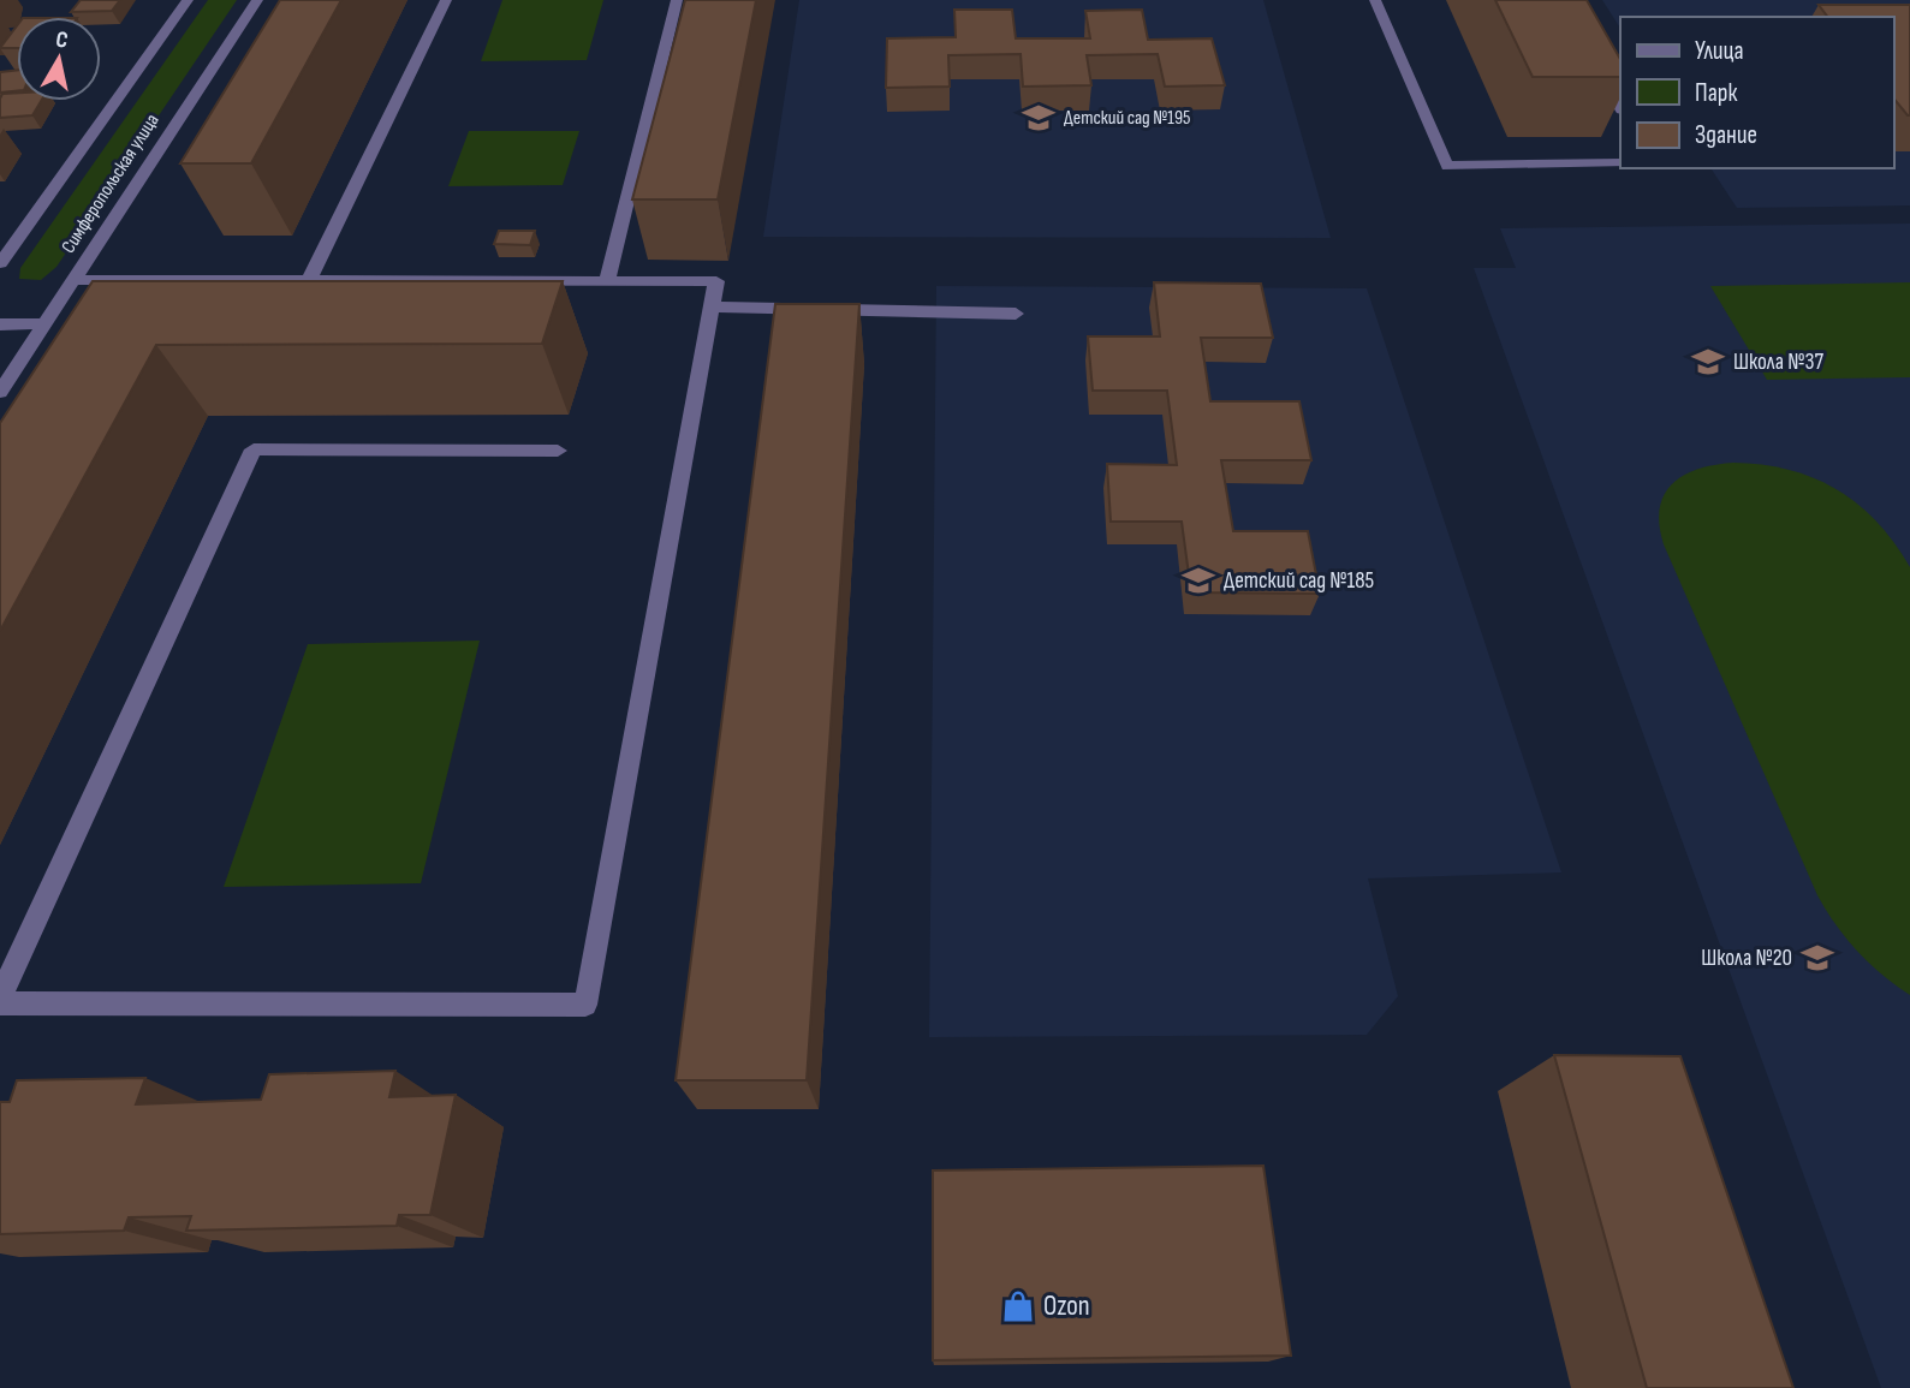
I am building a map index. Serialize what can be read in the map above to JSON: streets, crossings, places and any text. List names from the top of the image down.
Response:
{
  "streets": {
    "street": ["Симферопольская улица"]
  },
  "places": {
    "school or university": [
      "Детский сад №195",
      "Школа №37",
      "Детский сад №185",
      "Школа №20"
    ],
    "shop": ["Ozon"]
  },
  "legend": ["Улица", "Парк", "Здание"],
  "north": "top"
}
